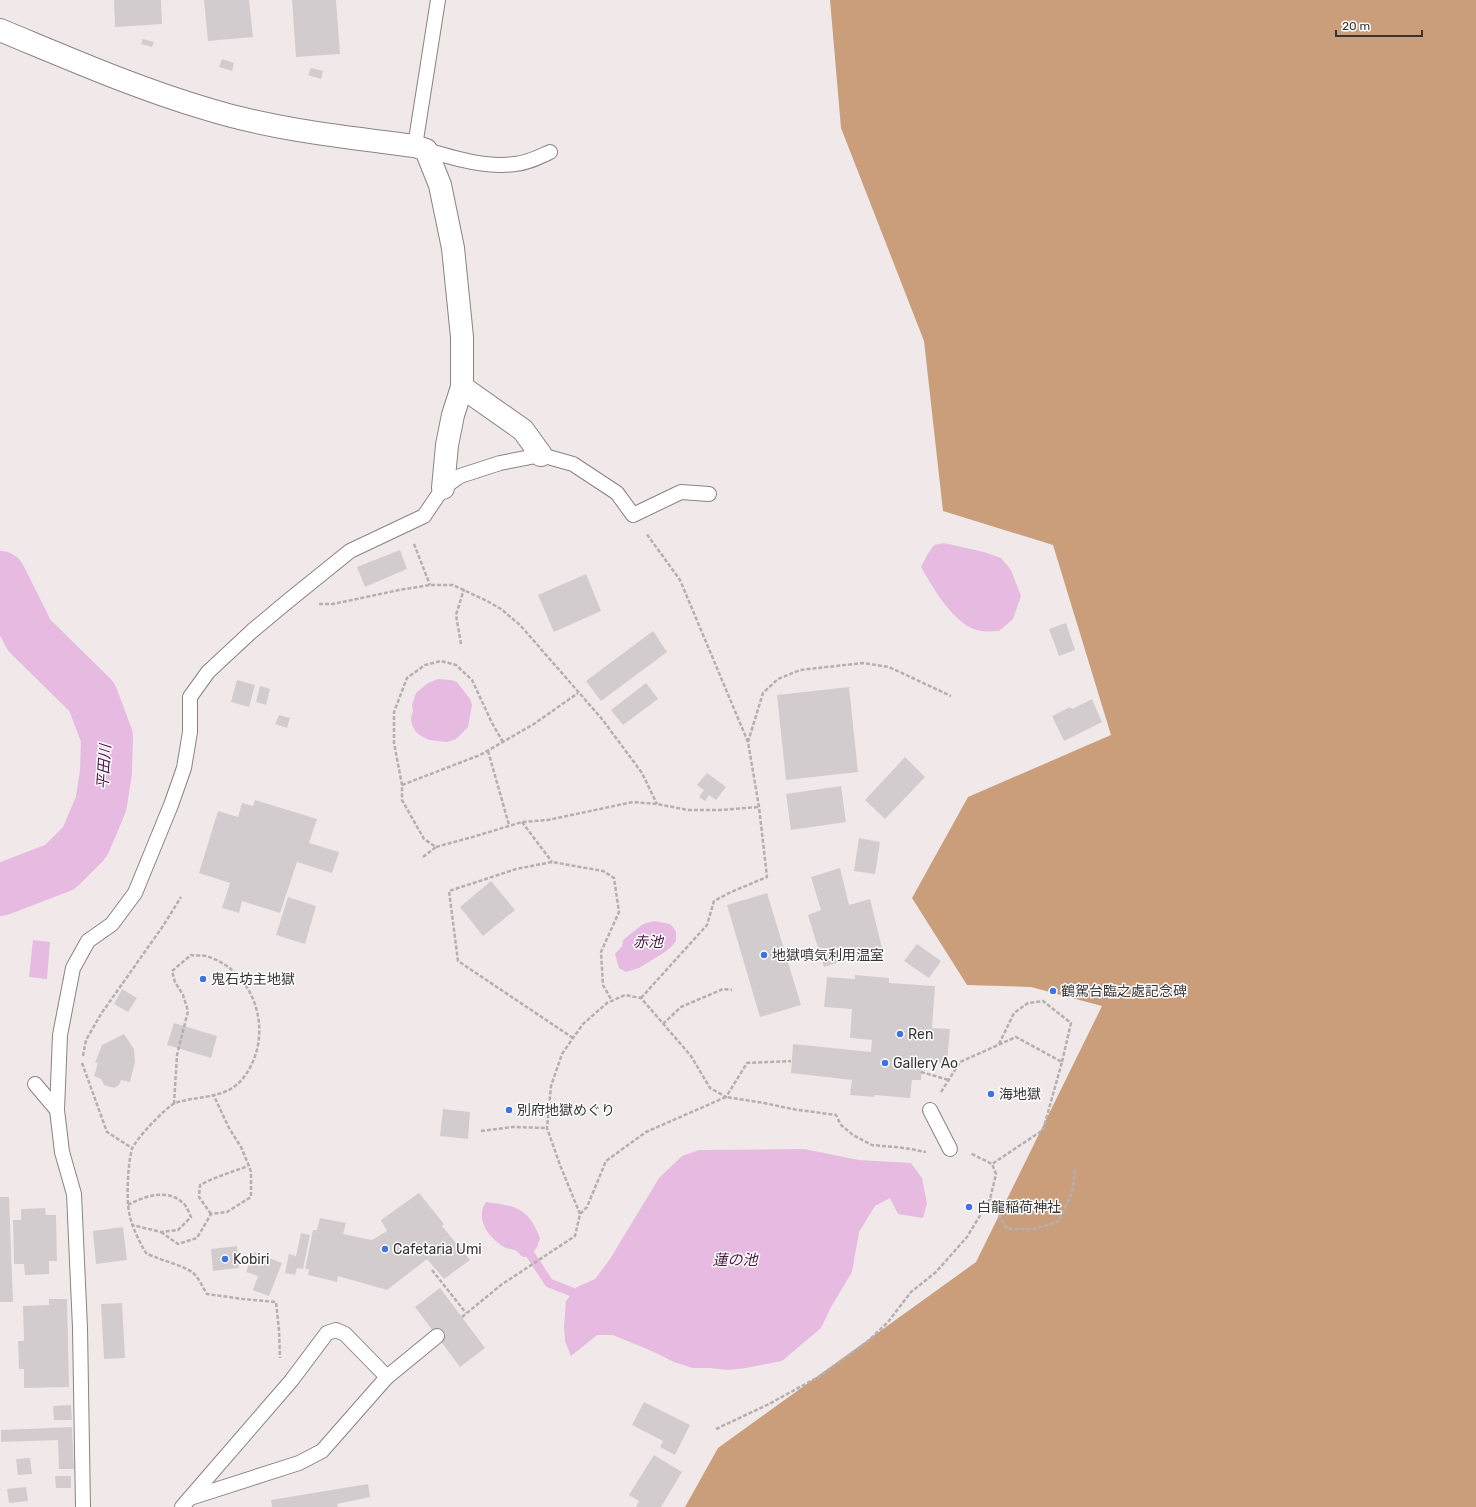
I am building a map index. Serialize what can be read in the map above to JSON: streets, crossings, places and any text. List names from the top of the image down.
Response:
{
  "water": ["平田川", "赤池", "蓮の池"],
  "places": [
    "地獄噴気利用温室",
    "鬼石坊主地獄",
    "鶴駕台臨之處記念碑",
    "Ren",
    "Gallery Ao",
    "海地獄",
    "別府地獄めぐり",
    "白龍稲荷神社",
    "Cafetaria Umi",
    "Kobiri"
  ],
  "scale_bar": "20 m"
}
